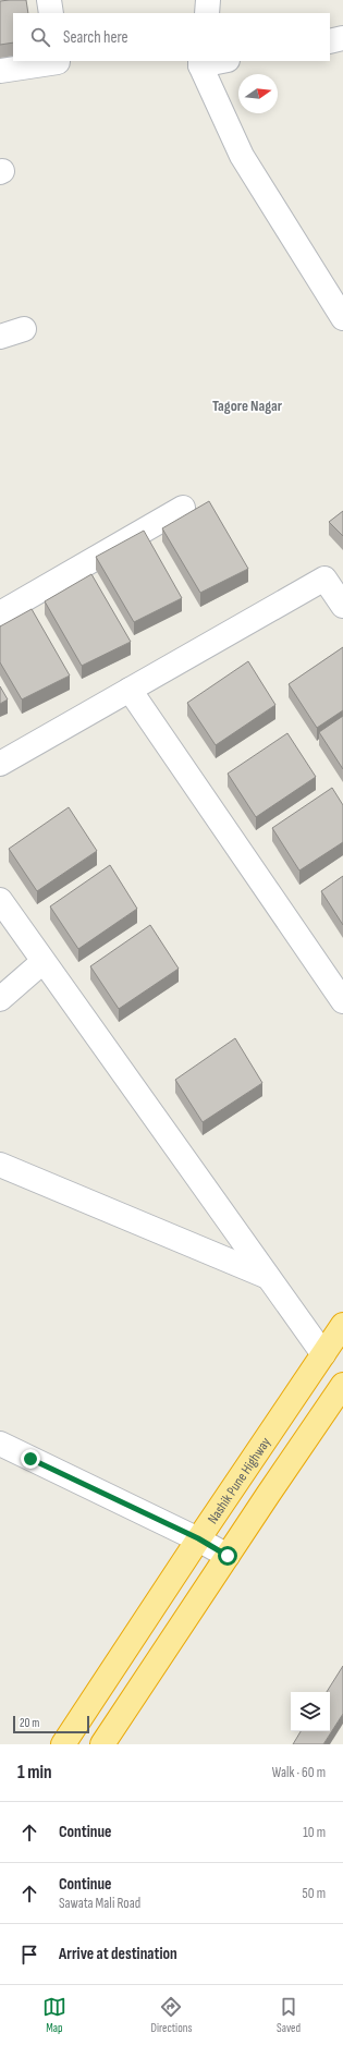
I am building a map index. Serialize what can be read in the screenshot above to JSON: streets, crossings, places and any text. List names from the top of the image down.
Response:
{
  "streets": {
    "highway": ["Nashik Pune Highway"]
  },
  "districts": ["Tagore Nagar"],
  "scale_bar": "20 m",
  "north": "right",
  "page": {
    "search": "Search here",
    "scale": "20 m",
    "heading": ["1 min", "Walk · 60 m"],
    "list": [
      ["Continue", "10 m"],
      ["Continue", "Sawata Mali Road", "50 m"],
      "Arrive at destination"
    ],
    "nav": ["Map", "Directions", "Saved"]
  }
}
